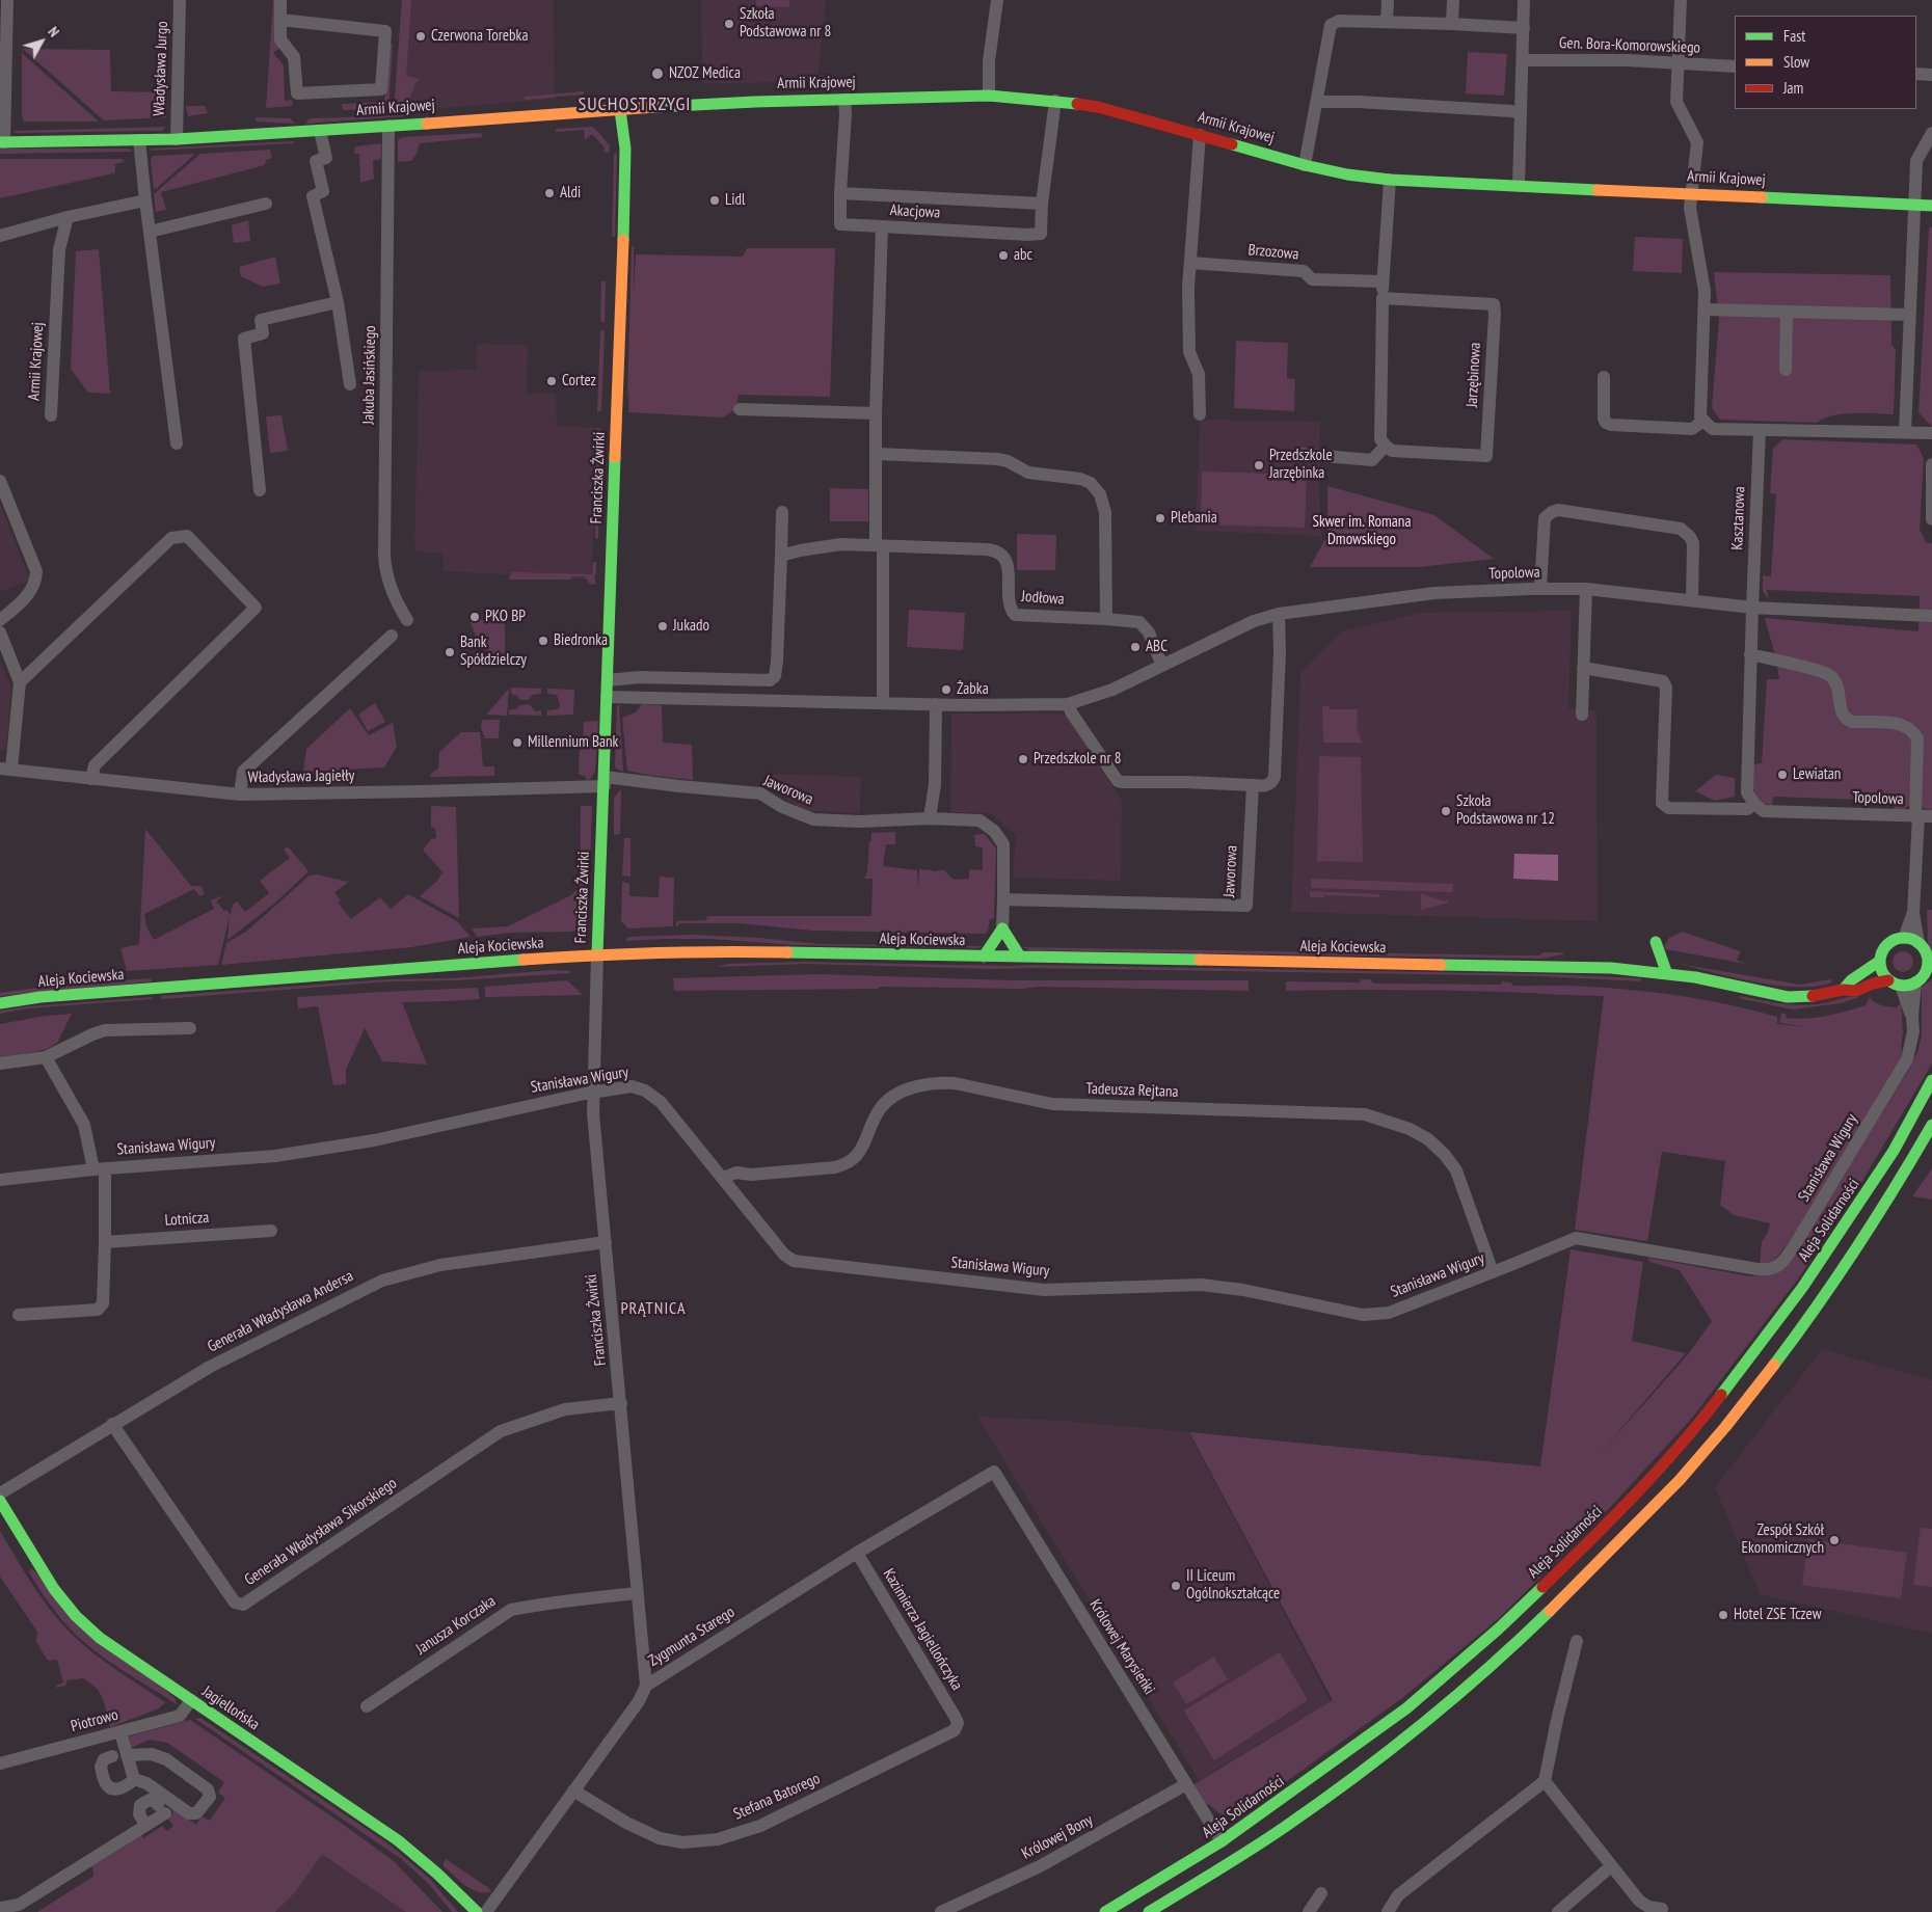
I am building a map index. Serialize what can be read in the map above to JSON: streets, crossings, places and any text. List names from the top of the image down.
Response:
{
  "streets": {
    "street": [
      "Gen. Bora-Komorowskiego",
      "Władysława Jurgo",
      "Armii Krajowej",
      "Akacjowa",
      "Brzozowa",
      "Jakuba Jasińskiego",
      "Jarzębinowa",
      "Franciszka Żwirki",
      "Kasztanowa",
      "Topolowa",
      "Jodłowa",
      "Władysława Jagiełły",
      "Jaworowa",
      "Aleja Kociewska",
      "Stanisława Wigury",
      "Tadeusza Rejtana",
      "Lotnicza",
      "Aleja Solidarności",
      "Generała Władysława Andersa",
      "Generała Władysława Sikorskiego",
      "Janusza Korczaka",
      "Kazimierza Jagiellończyka",
      "Zygmunta Starego",
      "Królowej Marysieńki",
      "Jagiellońska",
      "Piotrowo",
      "Stefana Batorego",
      "Królowej Bony"
    ]
  },
  "crossings": [
    ["Władysława Jurgo", "Armii Krajowej"],
    ["Armii Krajowej", "Akacjowa"],
    ["Armii Krajowej", "Jakuba Jasińskiego"],
    ["Armii Krajowej", "Franciszka Żwirki"],
    ["Akacjowa", "Jodłowa"],
    ["Franciszka Żwirki", "Władysława Jagiełły"],
    ["Franciszka Żwirki", "Jaworowa"],
    ["Franciszka Żwirki", "Aleja Kociewska"],
    ["Franciszka Żwirki", "Stanisława Wigury"],
    ["Franciszka Żwirki", "Generała Władysława Andersa"],
    ["Franciszka Żwirki", "Generała Władysława Sikorskiego"],
    ["Franciszka Żwirki", "Janusza Korczaka"],
    ["Franciszka Żwirki", "Zygmunta Starego"],
    ["Kasztanowa", "Topolowa"],
    ["Topolowa", "Aleja Kociewska"],
    ["Topolowa", "Stanisława Wigury"],
    ["Władysława Jagiełły", "Jaworowa"],
    ["Aleja Kociewska", "Stanisława Wigury"],
    ["Stanisława Wigury", "Tadeusza Rejtana"],
    ["Aleja Solidarności", "Królowej Marysieńki"],
    ["Generała Władysława Andersa", "Generała Władysława Sikorskiego"],
    ["Kazimierza Jagiellończyka", "Zygmunta Starego"],
    ["Kazimierza Jagiellończyka", "Stefana Batorego"],
    ["Zygmunta Starego", "Królowej Marysieńki"],
    ["Zygmunta Starego", "Stefana Batorego"],
    ["Królowej Marysieńki", "Królowej Bony"],
    ["Jagiellońska", "Piotrowo"]
  ],
  "districts": ["SUCHOSTRZYGI", "PRĄTNICA"],
  "parks": ["Skwer im. Romana Dmowskiego"],
  "places": [
    "Szkoła Podstawowa nr 8",
    "Czerwona Torebka",
    "NZOZ Medica",
    "Aldi",
    "Lidl",
    "abc",
    "Cortez",
    "Przedszkole Jarzębinka",
    "Plebania",
    "PKO BP",
    "Jukado",
    "Biedronka",
    "ABC",
    "Bank Spółdzielczy",
    "Żabka",
    "Millennium Bank",
    "Przedszkole nr 8",
    "Lewiatan",
    "Szkoła Podstawowa nr 12",
    "Zespół Szkół Ekonomicznych",
    "II Liceum Ogólnokształcące",
    "Hotel ZSE Tczew"
  ],
  "legend": ["Fast", "Slow", "Jam"],
  "north": "top right"
}
